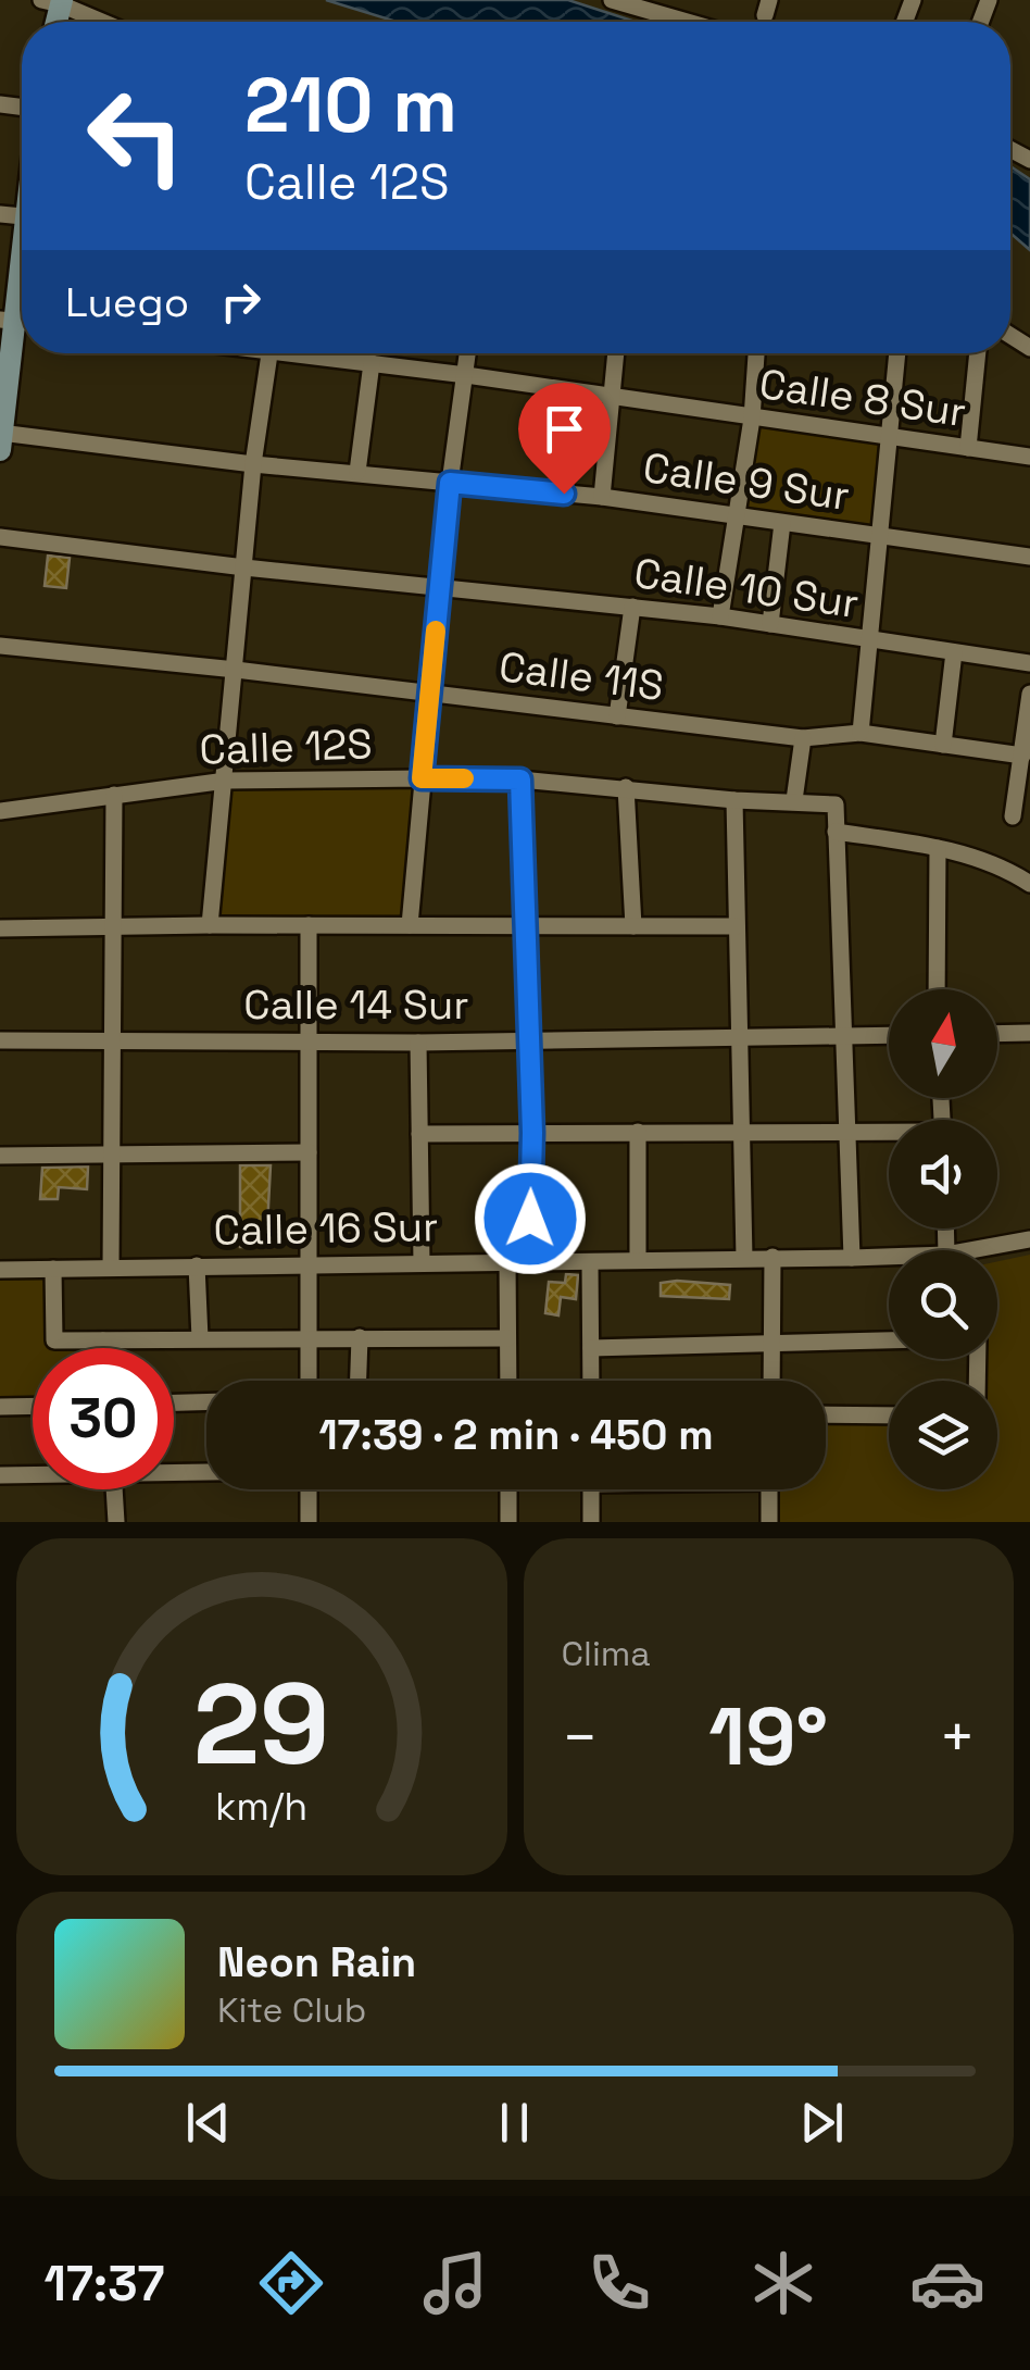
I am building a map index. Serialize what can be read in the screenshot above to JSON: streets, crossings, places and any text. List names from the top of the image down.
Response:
{
  "streets": {
    "street": [
      "Calle 8 Sur",
      "Calle 9 Sur",
      "Calle 10 Sur",
      "Calle 11S",
      "Calle 12S",
      "Calle 14 Sur",
      "Calle 16 Sur"
    ]
  },
  "north": "top",
  "page": {
    "turn": ["210 m", "Calle 12S"],
    "then": "Luego",
    "limit": "30",
    "trip": "17:39 · 2 min · 450 m",
    "tile": "Clima",
    "heat": ["−", "19°", "+"],
    "song": ["Neon Rain", "Kite Club"],
    "tabs": "17:37",
    "gauge": ["29", "km/h"]
  }
}
